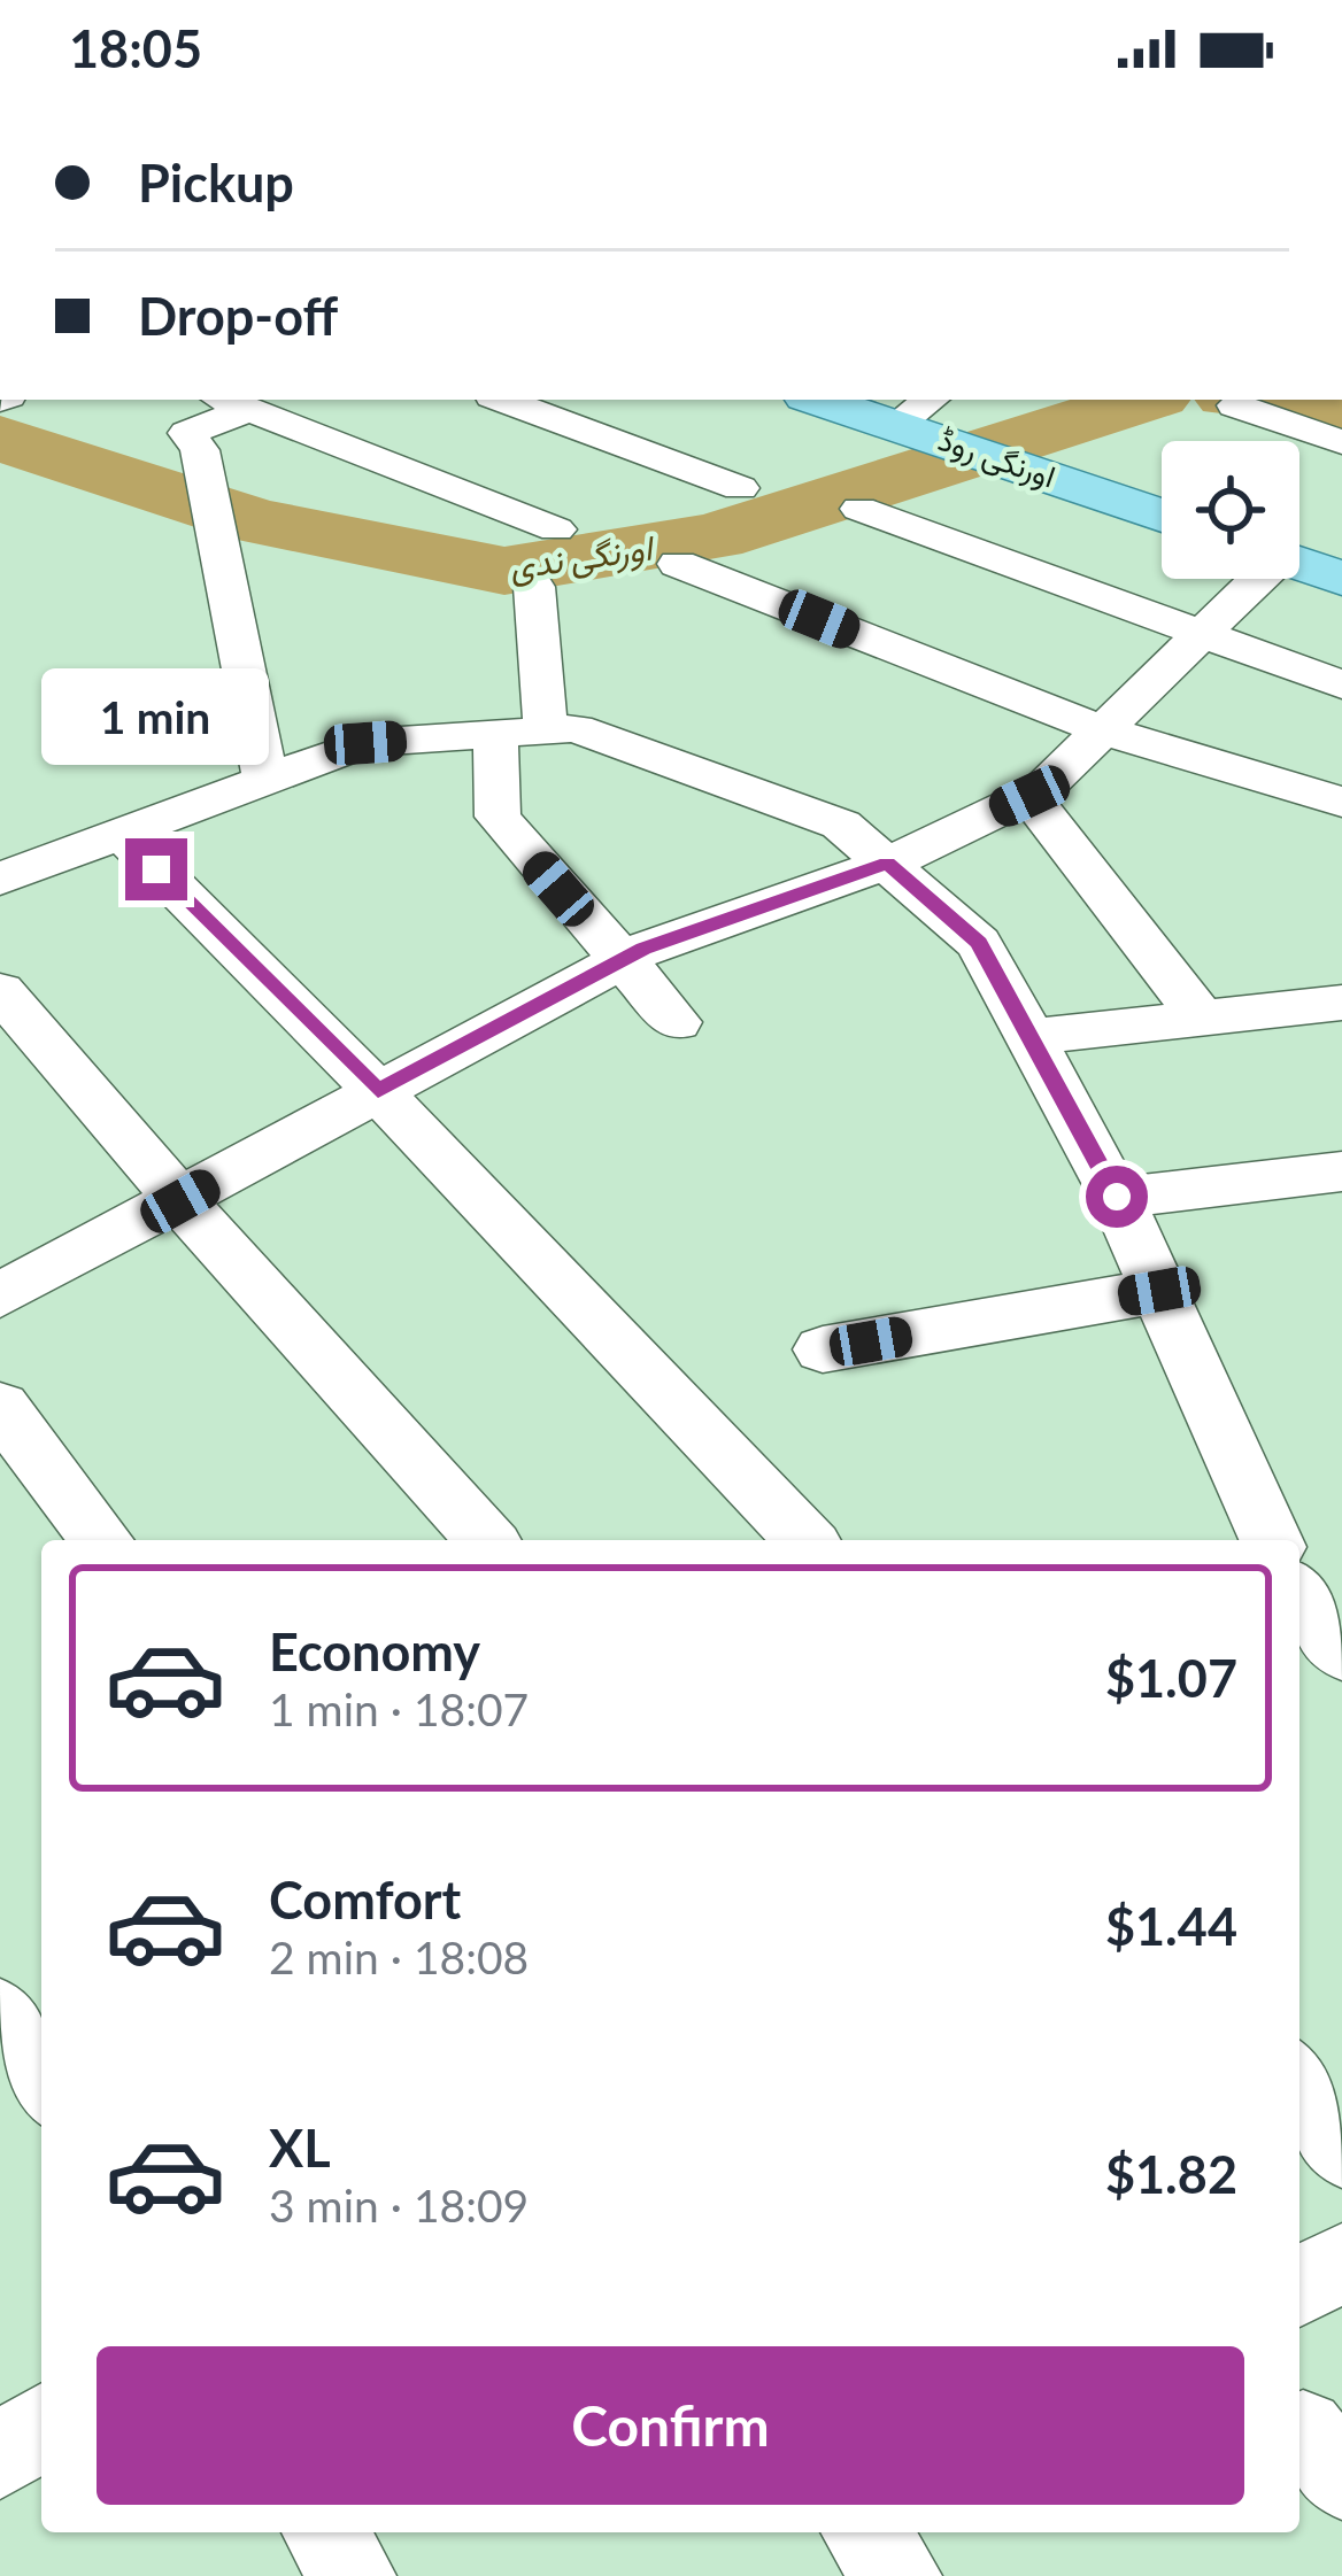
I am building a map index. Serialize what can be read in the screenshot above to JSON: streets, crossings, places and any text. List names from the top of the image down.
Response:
{
  "streets": {
    "main road": ["اورنگی روڈ"]
  },
  "water": ["اورنگی ندی"],
  "page": {
    "status": "18:05",
    "banner": ["Pickup", "Drop-off"],
    "bubble": "1 min",
    "list": [
      {
        "name": "Economy",
        "note": "1 min · 18:07",
        "value": "$1.07"
      },
      {
        "name": "Comfort",
        "note": "2 min · 18:08",
        "value": "$1.44"
      },
      {
        "name": "XL",
        "note": "3 min · 18:09",
        "value": "$1.82"
      }
    ],
    "buttons": "Confirm"
  }
}
